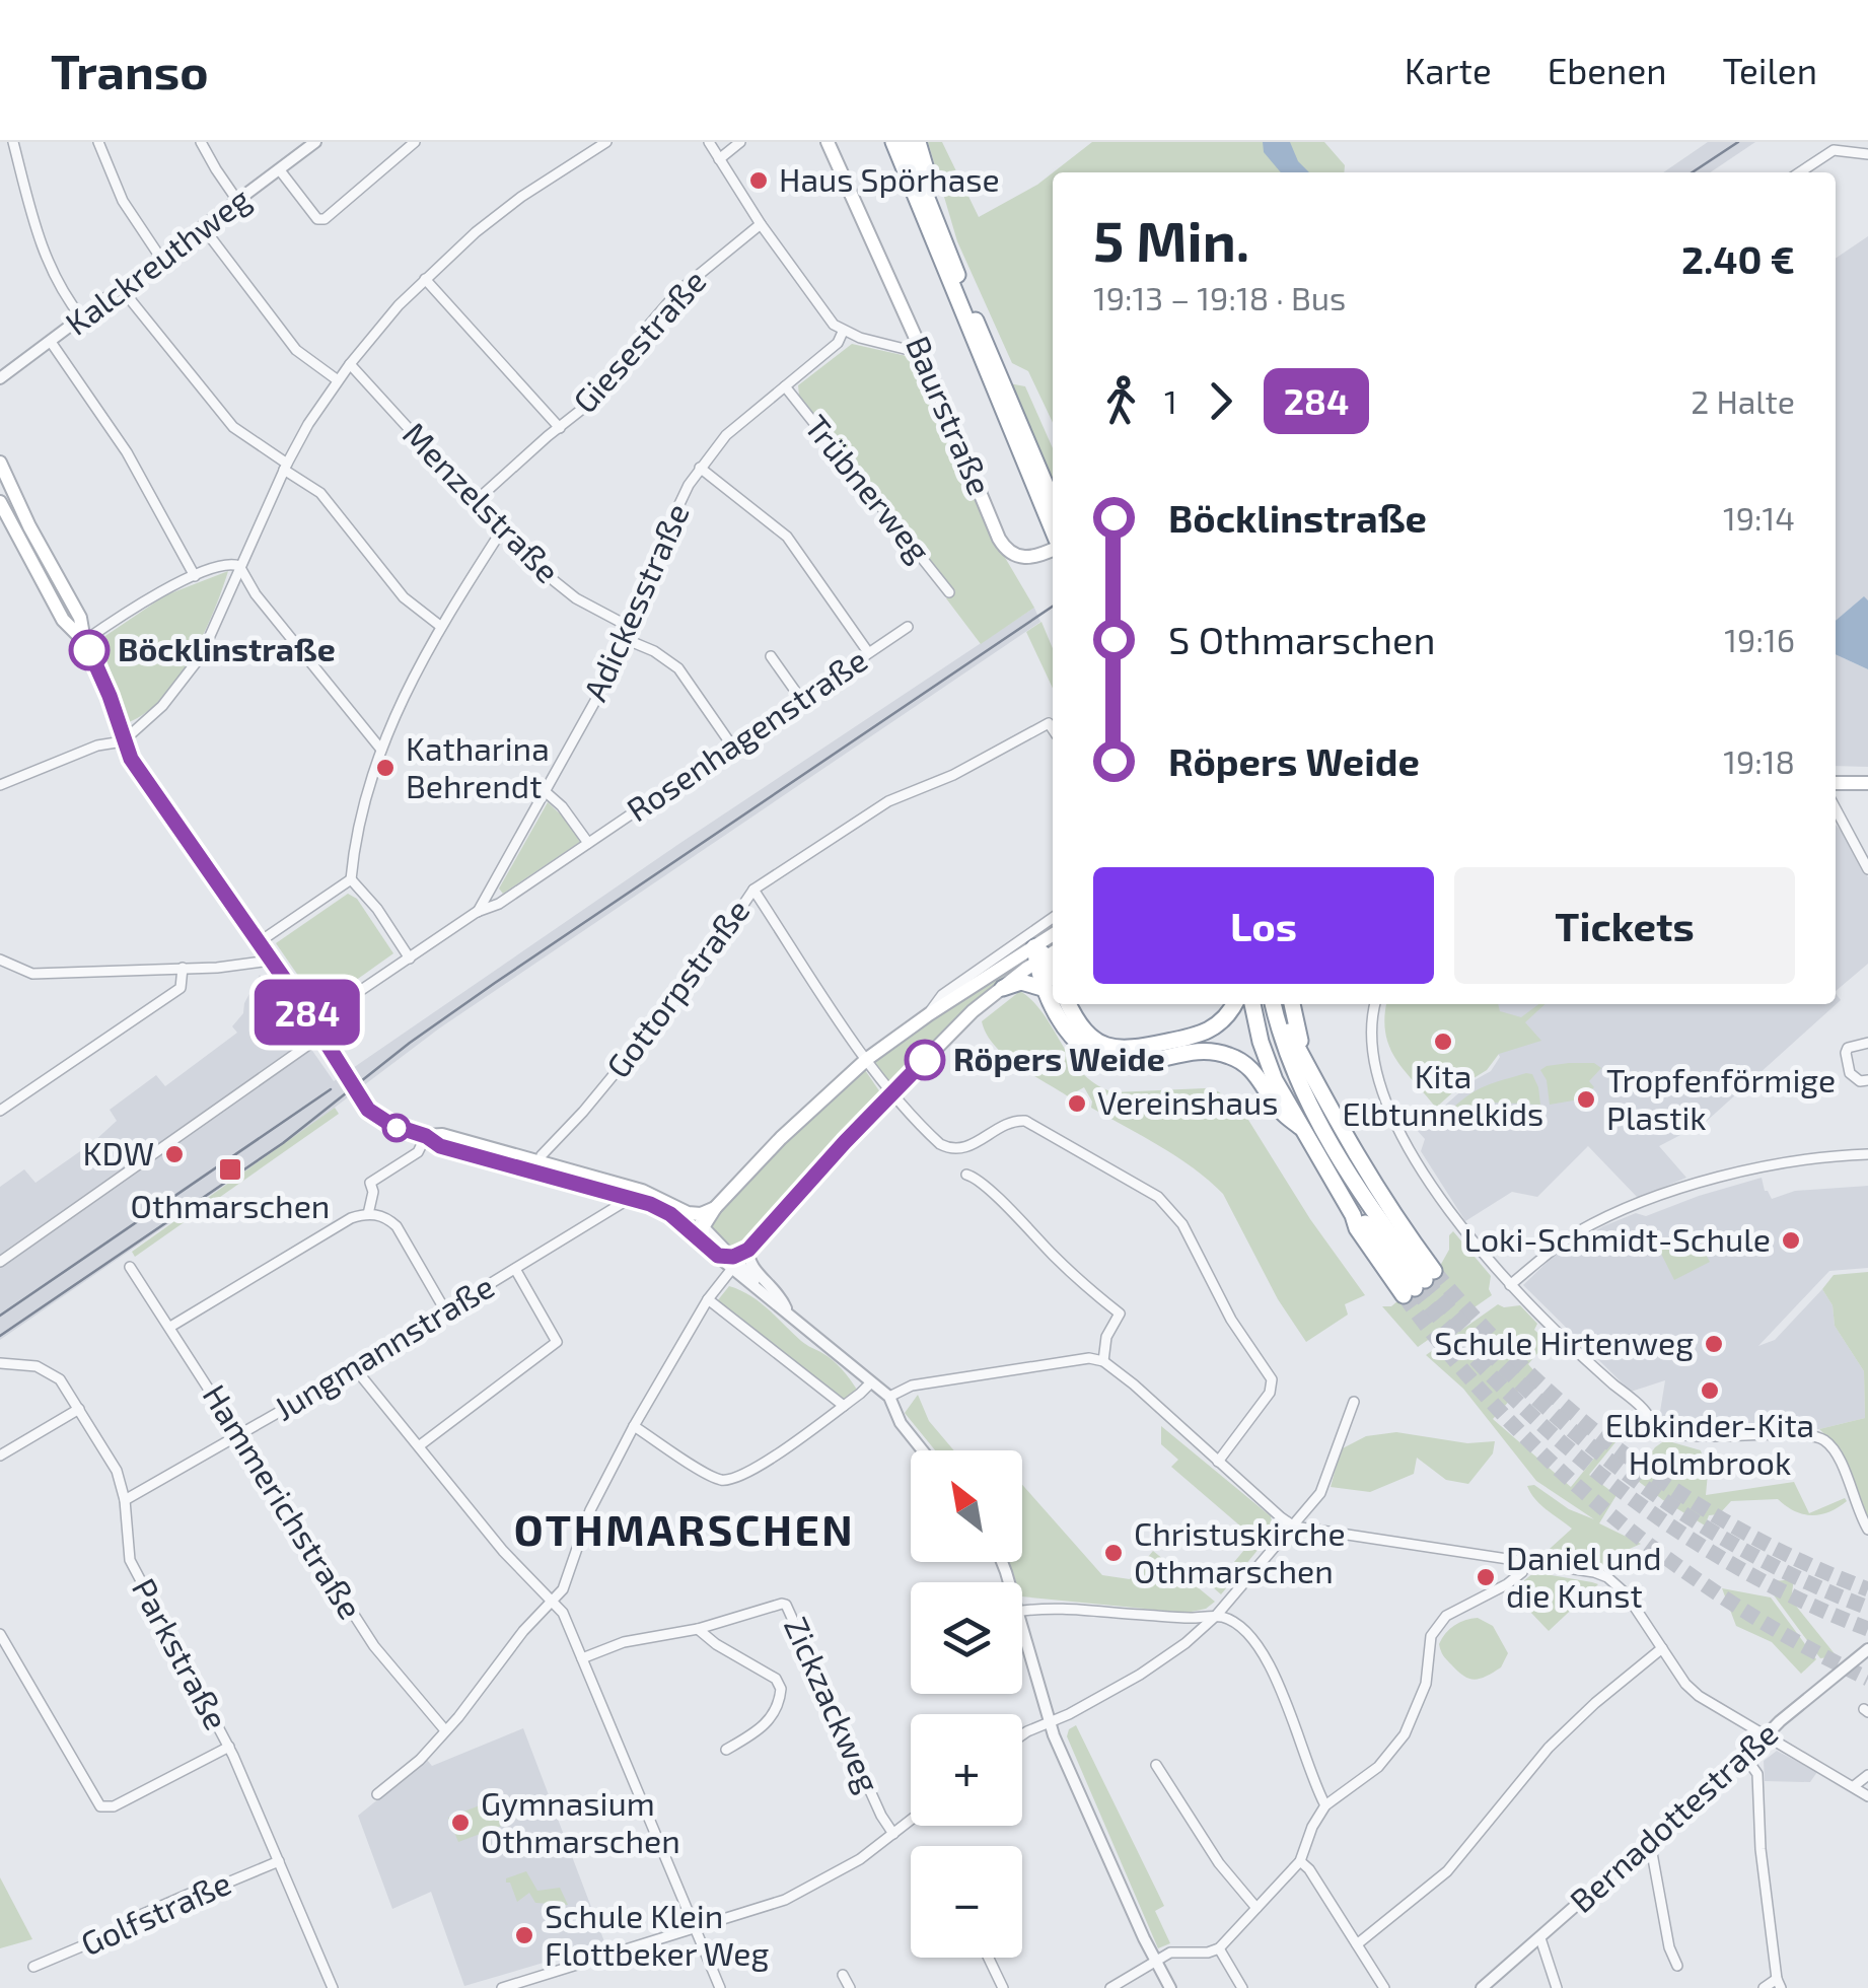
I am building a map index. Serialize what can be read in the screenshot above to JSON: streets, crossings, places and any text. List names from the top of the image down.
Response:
{
  "streets": {
    "main road": ["Baurstraße"],
    "street": [
      "Kalckreuthweg",
      "Giesestraße",
      "Trübnerweg",
      "Menzelstraße",
      "Adickesstraße",
      "Rosenhagenstraße",
      "Gottorpstraße",
      "Jungmannstraße",
      "Hammerichstraße",
      "Parkstraße",
      "Zickzackweg",
      "Bernadottestraße",
      "Golfstraße"
    ]
  },
  "crossings": [
    ["Giesestraße", "Menzelstraße"],
    ["Baurstraße", "Adickesstraße"],
    ["Trübnerweg", "Adickesstraße"],
    ["Menzelstraße", "Adickesstraße"],
    ["Adickesstraße", "Rosenhagenstraße"],
    ["Jungmannstraße", "Hammerichstraße"],
    ["Jungmannstraße", "Parkstraße"],
    ["Parkstraße", "Golfstraße"]
  ],
  "districts": ["OTHMARSCHEN"],
  "places": {
    "other": [
      "Haus Spörhase",
      "Böcklinstraße",
      "Katharina Behrendt",
      "Kita Elbtunnelkids",
      "Röpers Weide",
      "Tropfenförmige Plastik",
      "Vereinshaus",
      "KDW",
      "Loki-Schmidt-Schule",
      "Schule Hirtenweg",
      "Elbkinder-Kita Holmbrook",
      "Christuskirche Othmarschen",
      "Daniel und die Kunst",
      "Gymnasium Othmarschen",
      "Schule Klein Flottbeker Weg"
    ],
    "transit": ["Othmarschen"]
  },
  "lines": ["bus line 284"],
  "north": "top left",
  "page": {
    "header": "Transo",
    "nav": ["Karte", "Ebenen", "Teilen"],
    "on_map": "284",
    "heading": ["5 Min.", "19:13 – 19:18 · Bus", "2.40 €"],
    "legs": ["1", "284", "2 Halte"],
    "list": [
      {
        "name": "Böcklinstraße",
        "value": "19:14"
      },
      {
        "name": "S Othmarschen",
        "value": "19:16"
      },
      {
        "name": "Röpers Weide",
        "value": "19:18"
      }
    ],
    "buttons": ["Los", "Tickets"],
    "map_buttons": ["+", "−"]
  }
}
